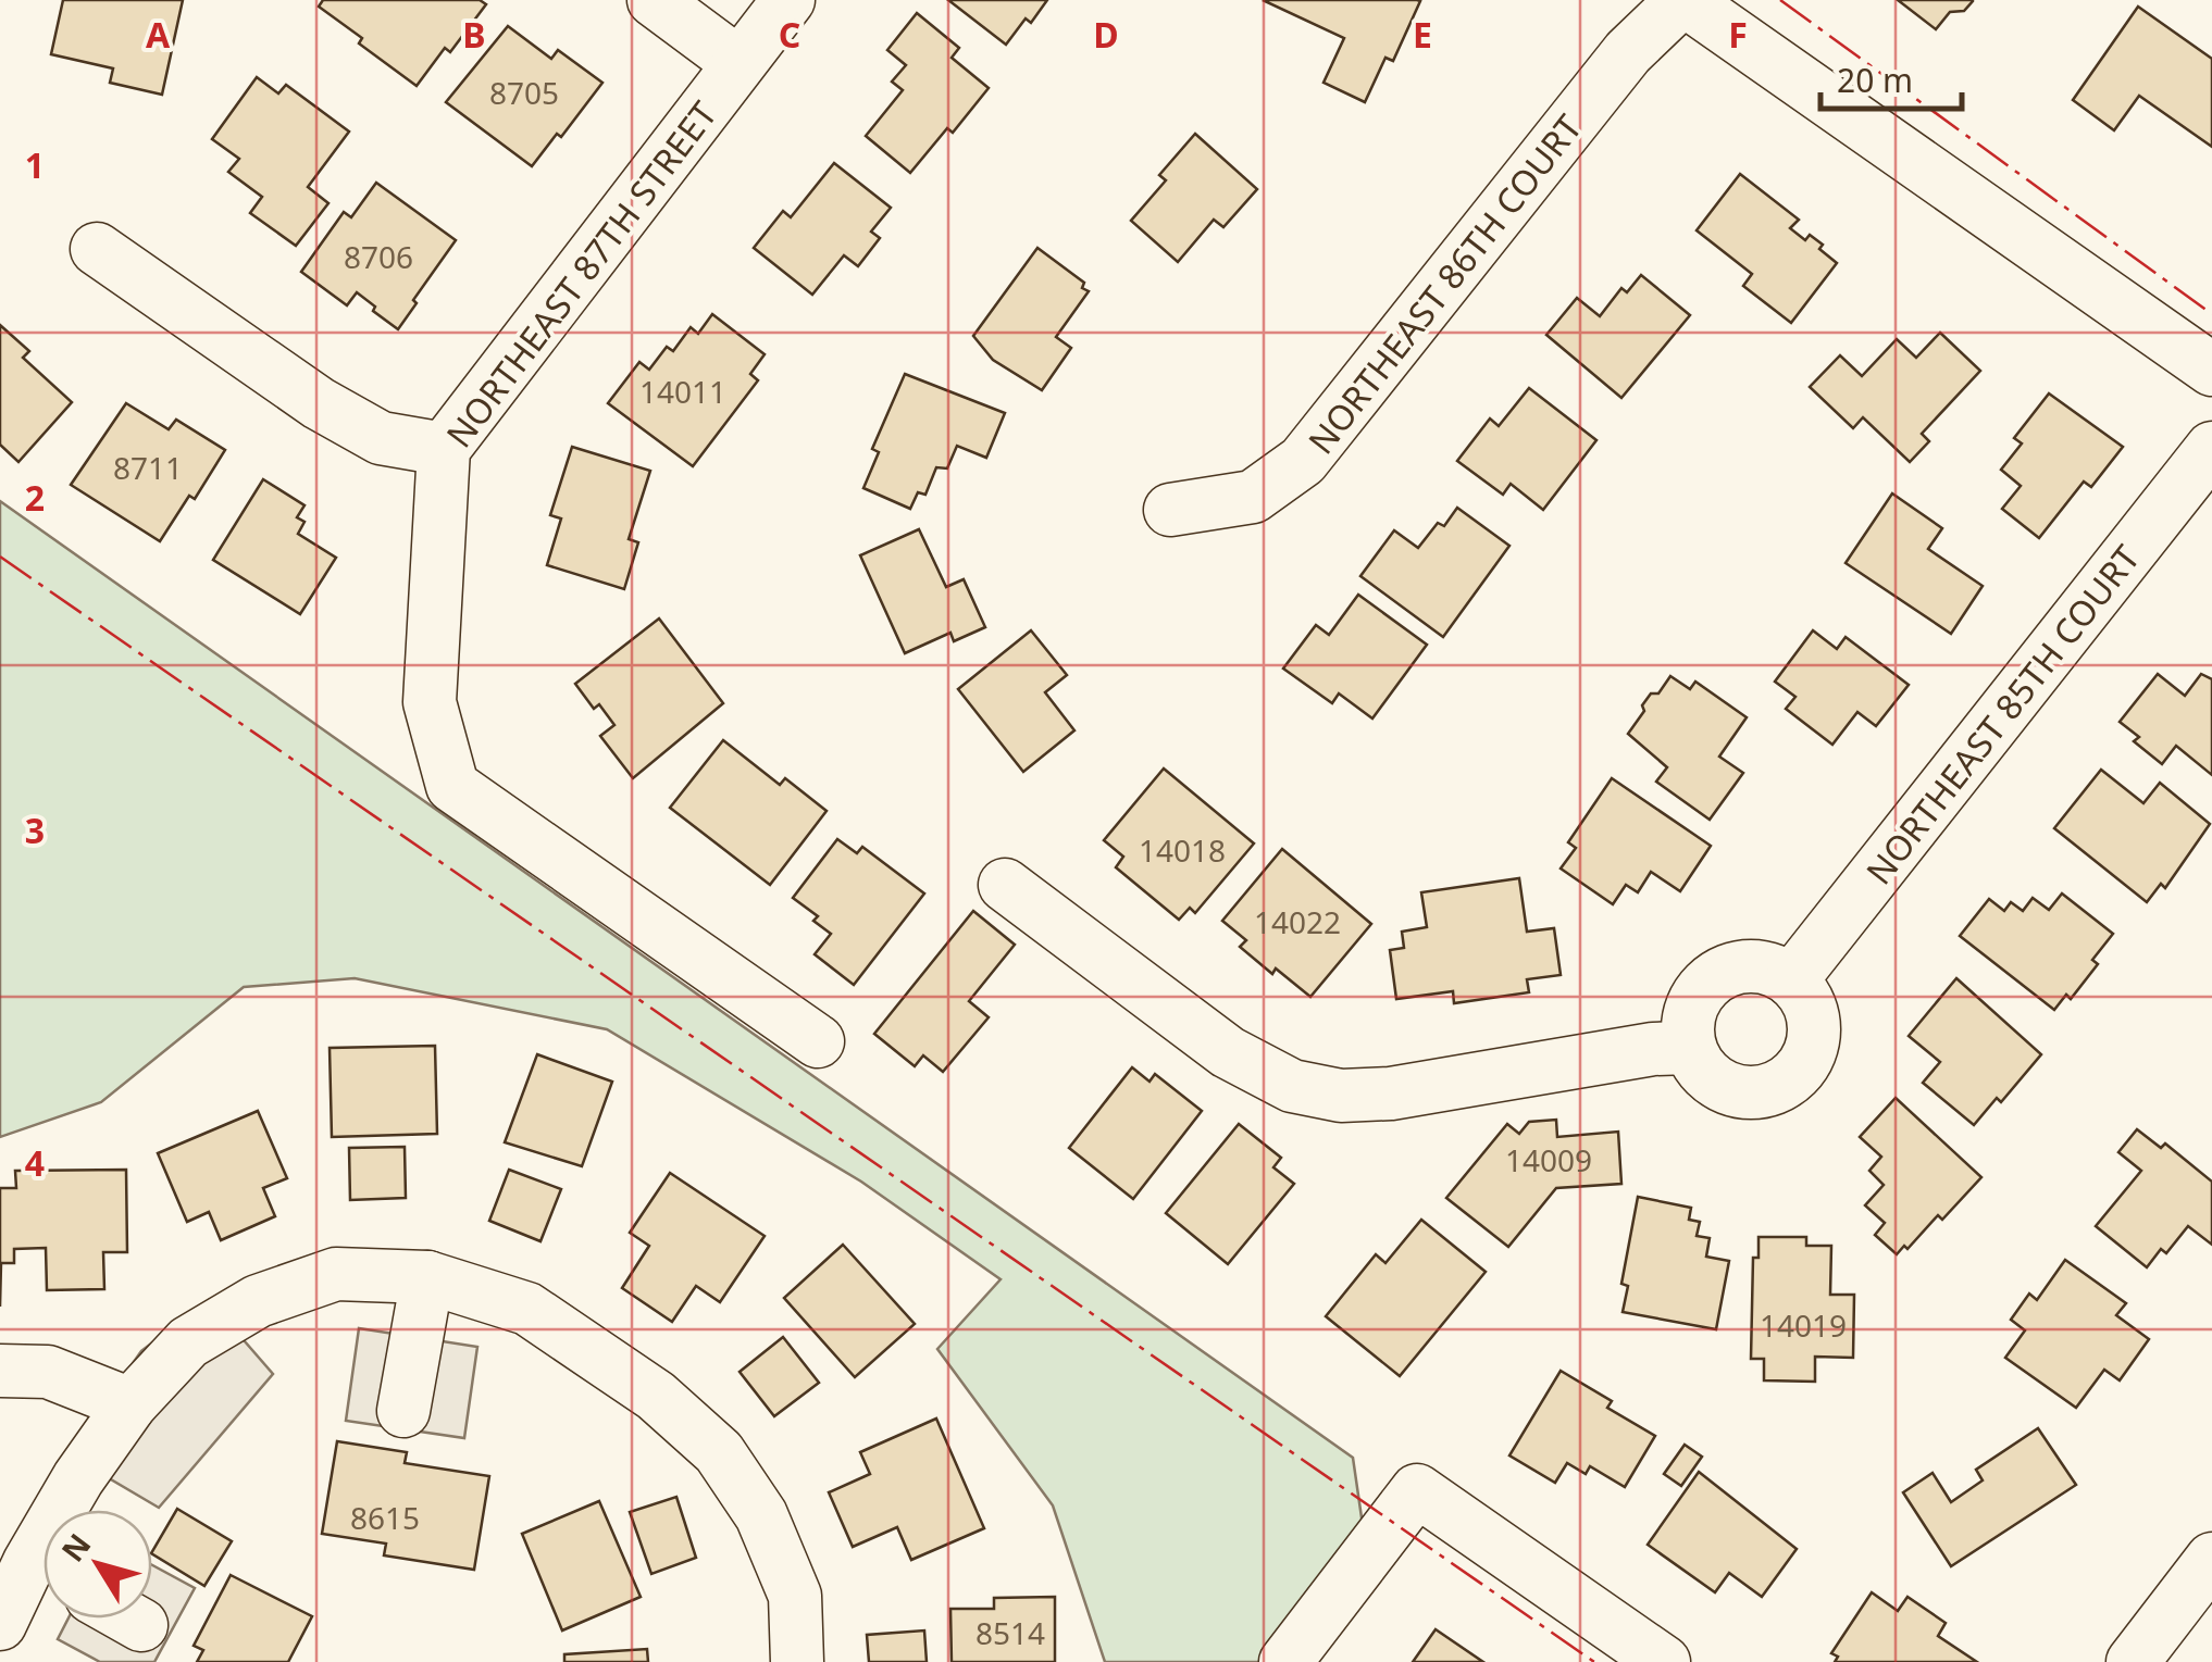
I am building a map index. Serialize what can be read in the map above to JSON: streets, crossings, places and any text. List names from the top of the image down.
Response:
{
  "streets": {
    "street": ["NORTHEAST 87TH STREET", "NORTHEAST 86TH COURT", "NORTHEAST 85TH COURT"]
  },
  "house_numbers": [
    "8705",
    "8706",
    "14011",
    "8711",
    "14018",
    "14022",
    "14009",
    "14019",
    "8615",
    "8514"
  ],
  "scale_bar": "20 m",
  "north": "top left",
  "grid": {
    "columns": [
      "A",
      "B",
      "C",
      "D",
      "E",
      "F"
    ],
    "rows": [
      "1",
      "2",
      "3",
      "4"
    ]
  }
}
